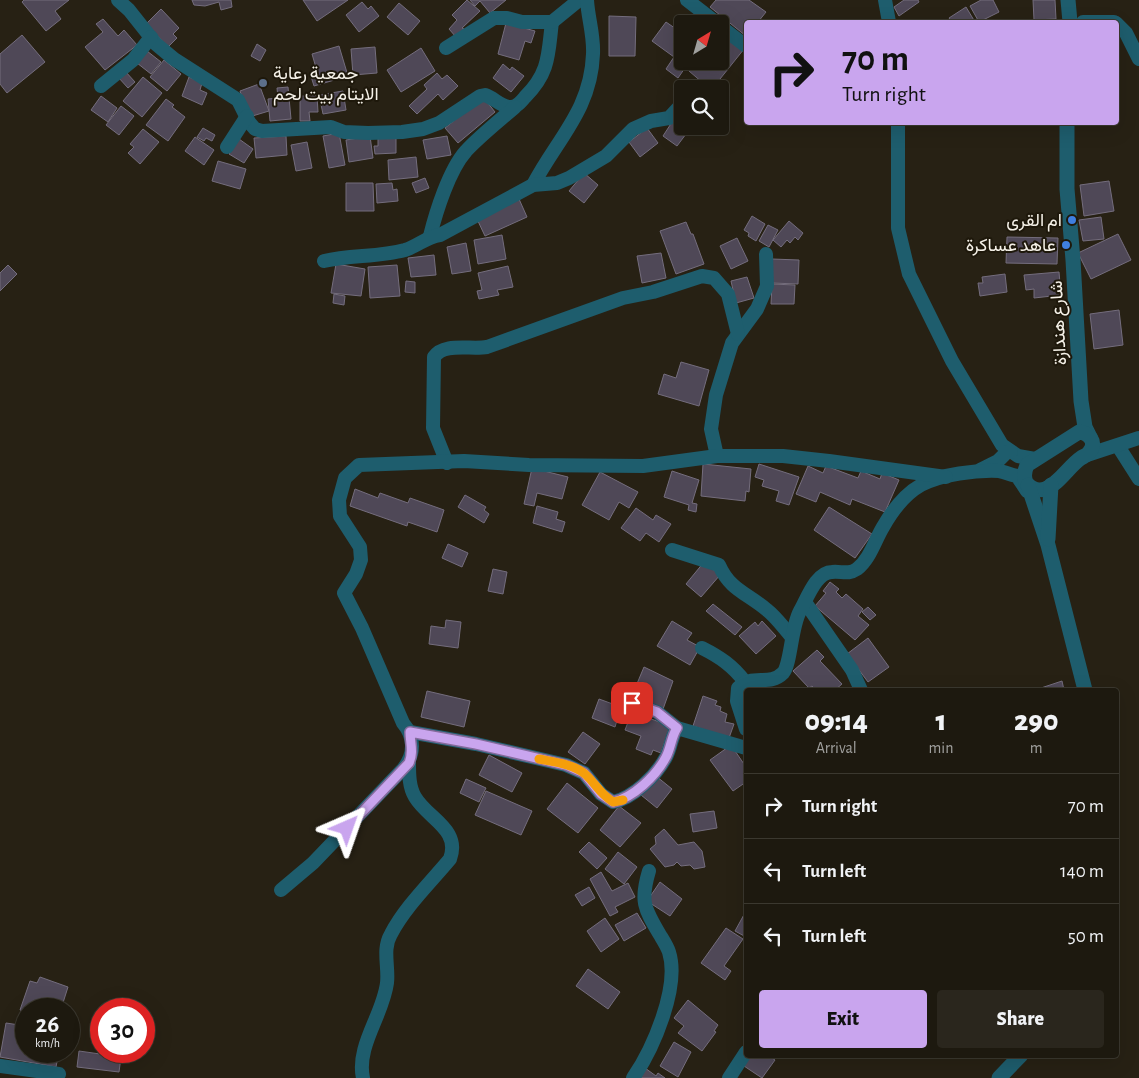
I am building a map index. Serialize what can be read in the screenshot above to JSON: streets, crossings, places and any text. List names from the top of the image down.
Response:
{
  "streets": {
    "street": ["شارع هندازة"]
  },
  "places": ["جمعية رعاية الايتام بيت لحم", "ام القرى", "عاهد عساكرة"],
  "north": "top right",
  "page": {
    "turn": ["70 m", "Turn right"],
    "eta": [
      "09:14",
      "Arrival",
      "1",
      "min",
      "290",
      "m"
    ],
    "list": [
      {
        "name": "Turn right",
        "value": "70 m"
      },
      {
        "name": "Turn left",
        "value": "140 m"
      },
      {
        "name": "Turn left",
        "value": "50 m"
      }
    ],
    "buttons": ["Exit", "Share"],
    "speed": "26 km/h",
    "limit": "30"
  }
}
